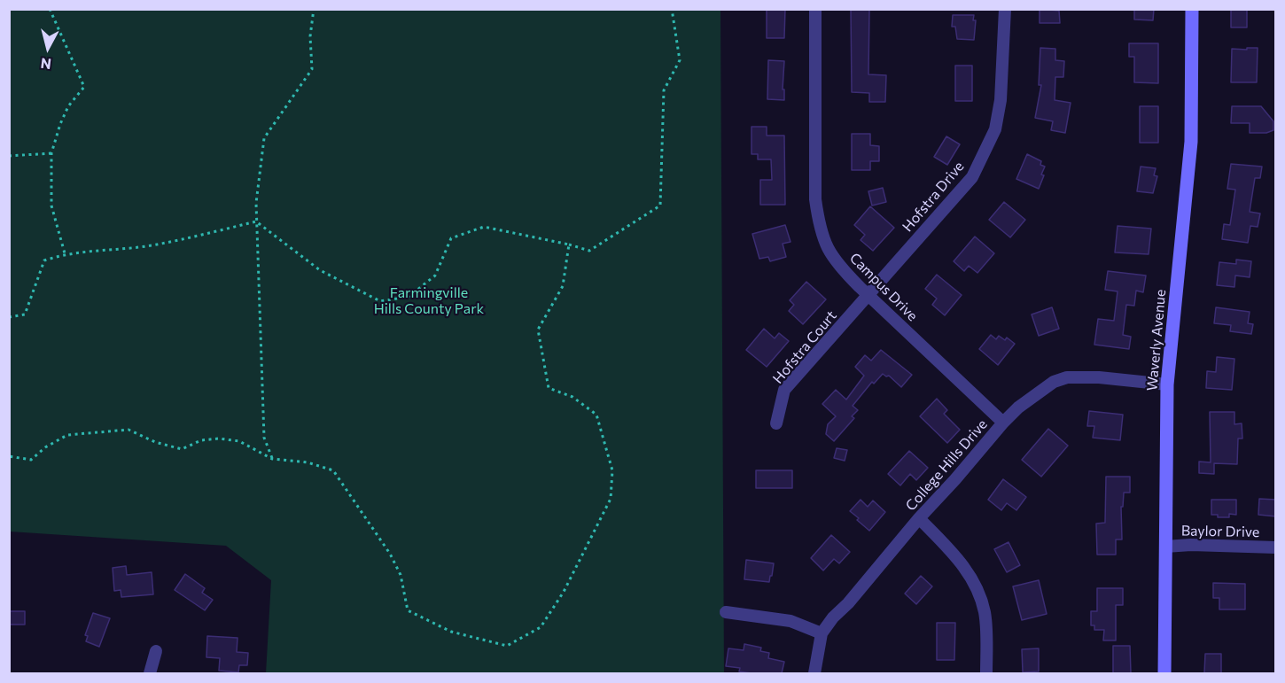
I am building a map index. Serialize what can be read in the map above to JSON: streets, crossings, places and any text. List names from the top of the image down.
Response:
{
  "streets": {
    "street": [
      "Hofstra Drive",
      "Campus Drive",
      "Waverly Avenue",
      "Hofstra Court",
      "College Hills Drive",
      "Baylor Drive"
    ]
  },
  "crossings": [
    ["Hofstra Drive", "Campus Drive"],
    ["Hofstra Drive", "Hofstra Court"],
    ["Campus Drive", "Hofstra Court"],
    ["Campus Drive", "College Hills Drive"],
    ["Waverly Avenue", "College Hills Drive"],
    ["Waverly Avenue", "Baylor Drive"]
  ],
  "parks": ["Farmingville Hills County Park"],
  "north": "bottom"
}
